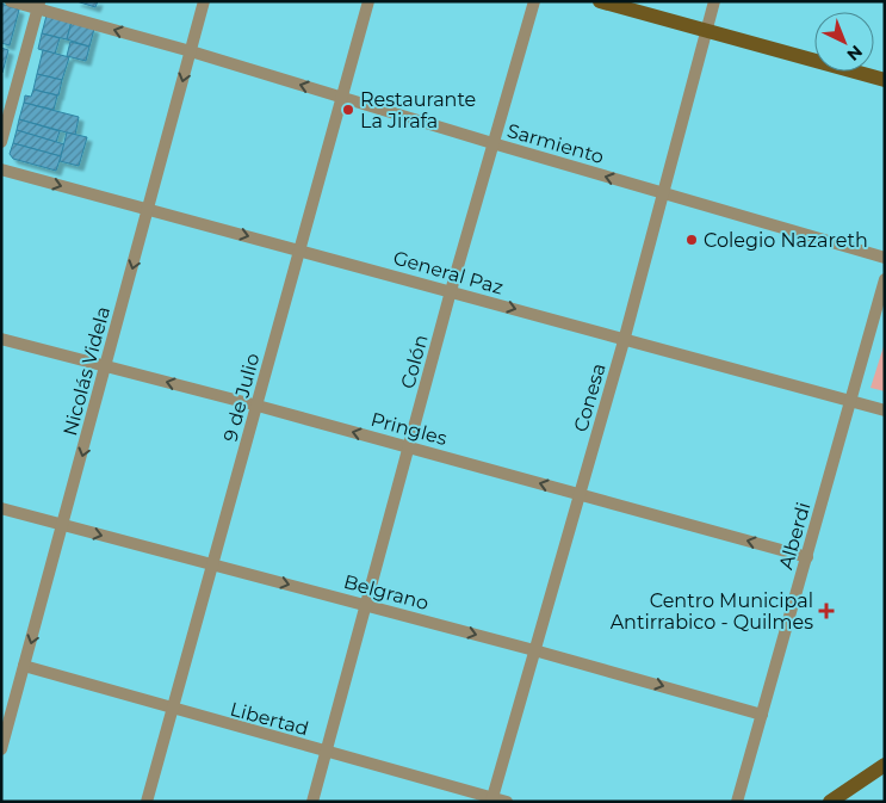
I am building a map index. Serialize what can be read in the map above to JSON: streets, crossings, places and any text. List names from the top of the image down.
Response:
{
  "streets": {
    "street": [
      "Sarmiento",
      "General Paz",
      "Colón",
      "Nicolás Videla",
      "9 de Julio",
      "Conesa",
      "Pringles",
      "Alberdi",
      "Belgrano",
      "Libertad"
    ]
  },
  "crossings": [
    ["Sarmiento", "Colón"],
    ["Sarmiento", "Nicolás Videla"],
    ["Sarmiento", "9 de Julio"],
    ["Sarmiento", "Conesa"],
    ["General Paz", "Colón"],
    ["General Paz", "Nicolás Videla"],
    ["General Paz", "9 de Julio"],
    ["General Paz", "Conesa"],
    ["General Paz", "Alberdi"],
    ["Colón", "Pringles"],
    ["Colón", "Belgrano"],
    ["Colón", "Libertad"],
    ["Nicolás Videla", "Pringles"],
    ["Nicolás Videla", "Belgrano"],
    ["Nicolás Videla", "Libertad"],
    ["9 de Julio", "Pringles"],
    ["9 de Julio", "Belgrano"],
    ["9 de Julio", "Libertad"],
    ["Conesa", "Pringles"],
    ["Conesa", "Belgrano"],
    ["Conesa", "Libertad"],
    ["Pringles", "Alberdi"],
    ["Alberdi", "Belgrano"]
  ],
  "one_way": [
    "Sarmiento",
    "General Paz",
    "Nicolás Videla",
    "Pringles",
    "Belgrano"
  ],
  "places": {
    "other": ["Restaurante La Jirafa", "Colegio Nazareth"],
    "health": ["Centro Municipal Antirrabico - Quilmes"]
  },
  "north": "bottom right"
}
